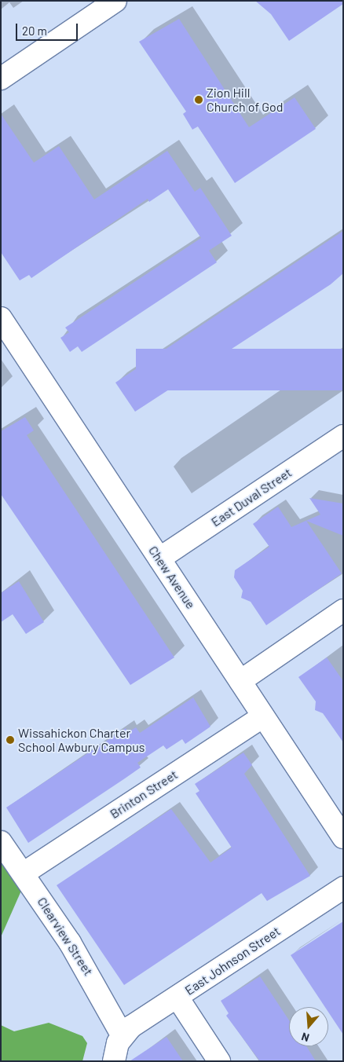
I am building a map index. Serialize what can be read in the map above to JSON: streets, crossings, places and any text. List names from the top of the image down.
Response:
{
  "streets": {
    "street": [
      "East Duval Street",
      "Chew Avenue",
      "Brinton Street",
      "Clearview Street",
      "East Johnson Street"
    ]
  },
  "crossings": [
    ["East Duval Street", "Chew Avenue"],
    ["Chew Avenue", "Brinton Street"],
    ["Brinton Street", "Clearview Street"],
    ["Clearview Street", "East Johnson Street"]
  ],
  "places": ["Zion Hill Church of God", "Wissahickon Charter School Awbury Campus"],
  "scale_bar": "20 m",
  "north": "bottom"
}
